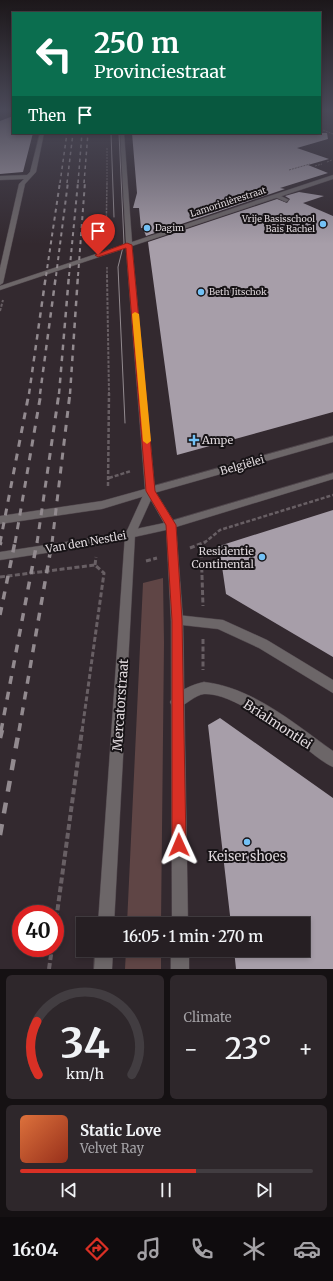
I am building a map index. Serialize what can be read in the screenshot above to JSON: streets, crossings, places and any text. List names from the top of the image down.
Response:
{
  "streets": {
    "street": [
      "Lamorinièrestraat",
      "Belgiëlei",
      "Van den Nestlei",
      "Mercatorstraat",
      "Brialmontlei"
    ]
  },
  "crossings": [
    ["Lamorinièrestraat", "Mercatorstraat"],
    ["Belgiëlei", "Mercatorstraat"],
    ["Van den Nestlei", "Mercatorstraat"],
    ["Mercatorstraat", "Brialmontlei"]
  ],
  "places": {
    "other": [
      "Vrije Basisschool Bais Rachel",
      "Dagim",
      "Beth Jitschok",
      "Residentie Continental",
      "Keiser shoes"
    ],
    "health": ["Ampe"]
  },
  "page": {
    "turn": ["250 m", "Provinciestraat"],
    "then": "Then",
    "limit": "40",
    "trip": "16:05 · 1 min · 270 m",
    "tile": "Climate",
    "heat": ["−", "23°", "+"],
    "song": ["Static Love", "Velvet Ray"],
    "tabs": "16:04",
    "gauge": ["34", "km/h"]
  }
}
